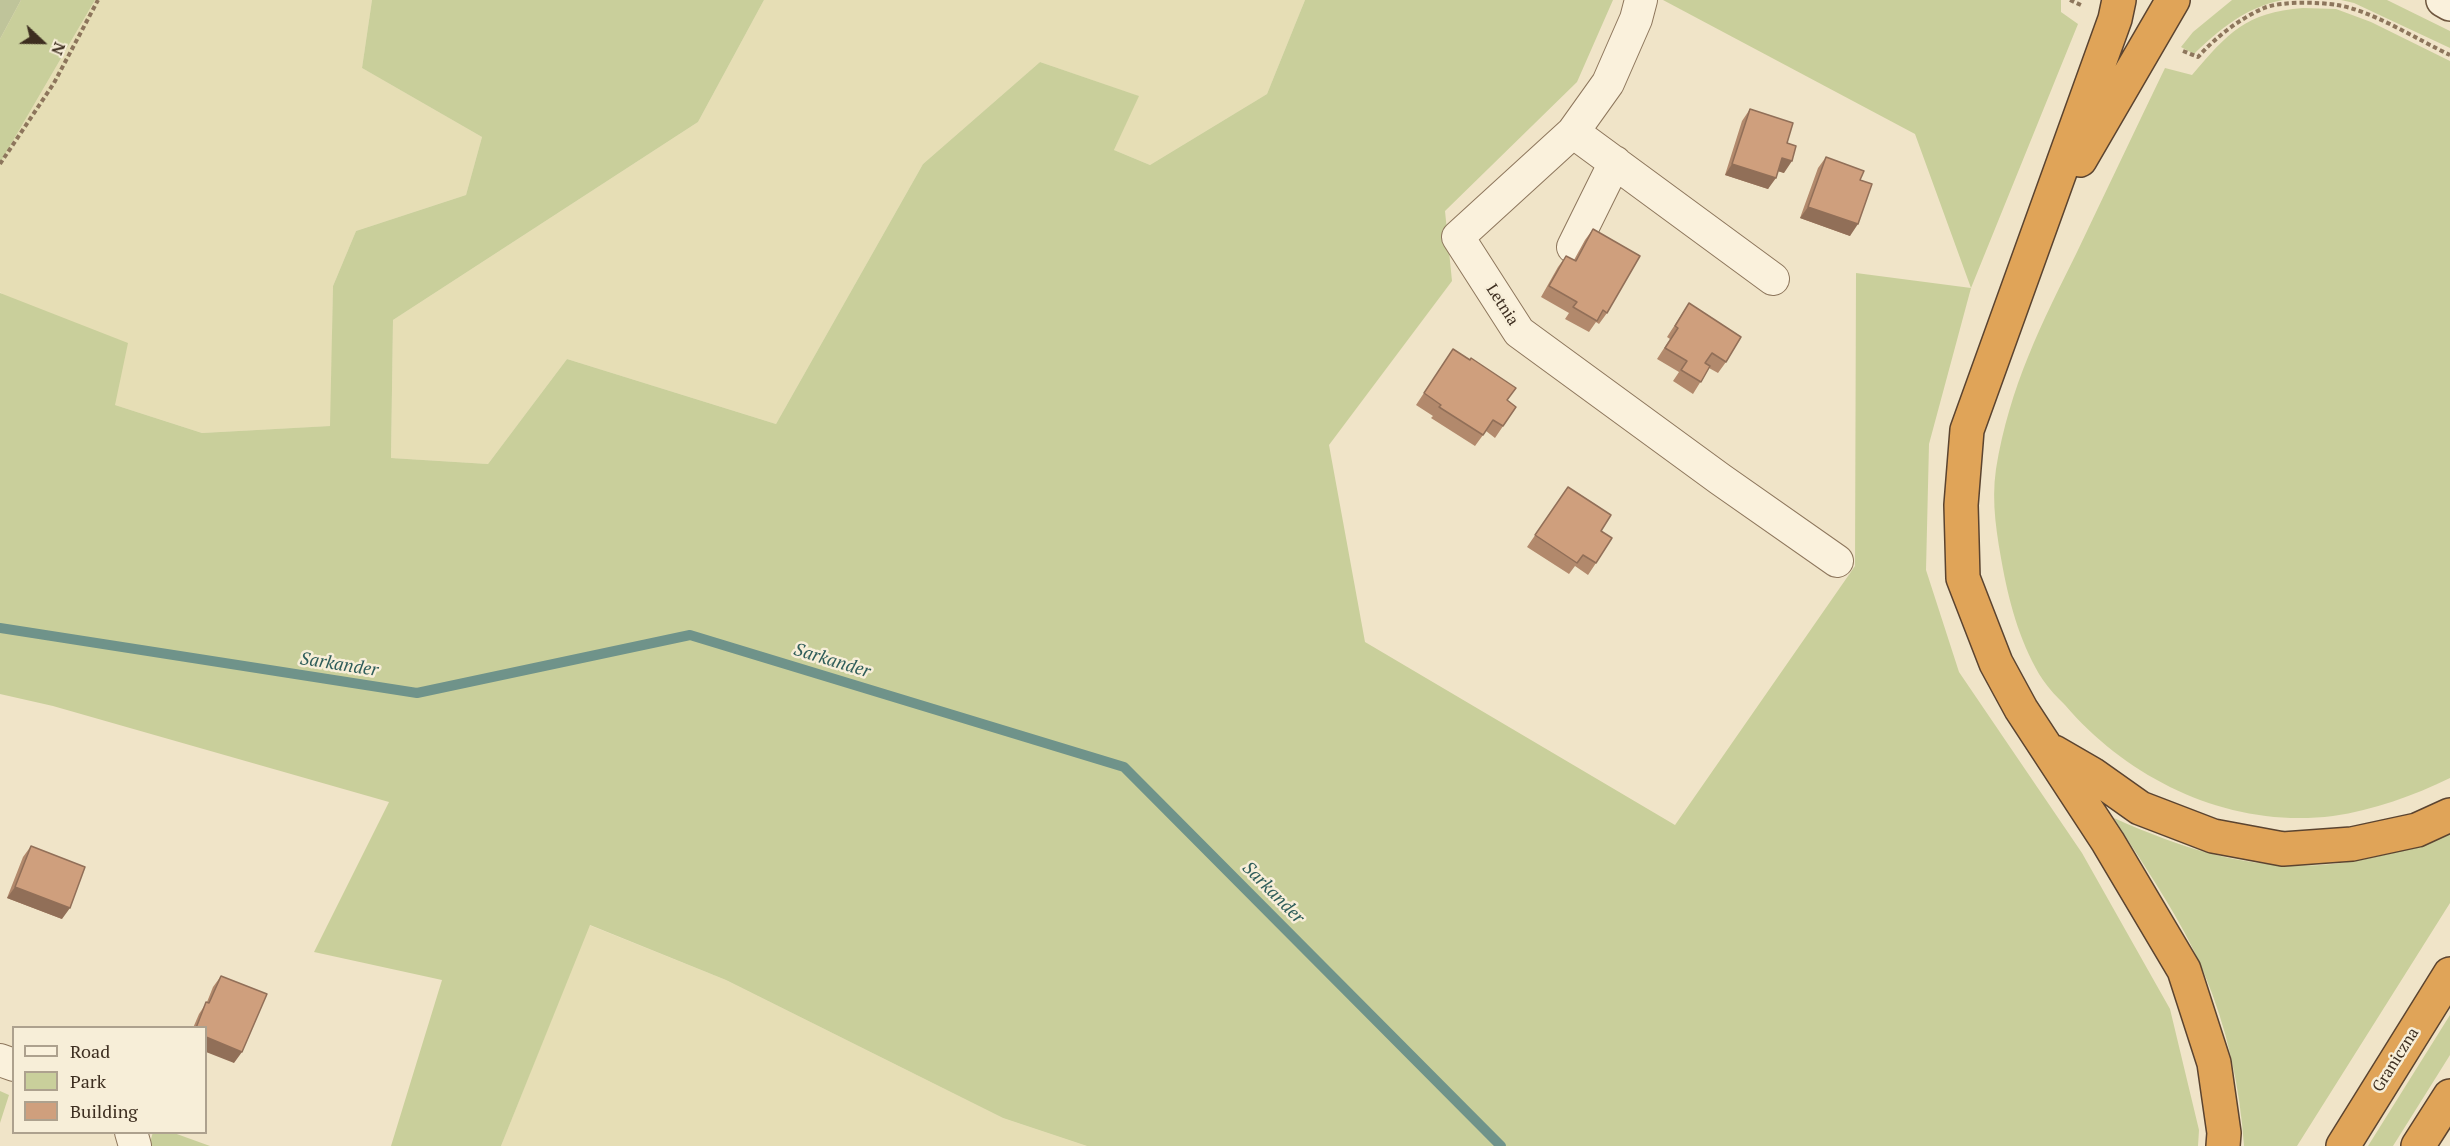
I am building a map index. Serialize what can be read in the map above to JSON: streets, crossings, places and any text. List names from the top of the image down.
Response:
{
  "streets": {
    "highway": ["Graniczna"],
    "street": ["Letnia"]
  },
  "water": ["Sarkander"],
  "legend": ["Road", "Park", "Building"],
  "north": "right"
}
